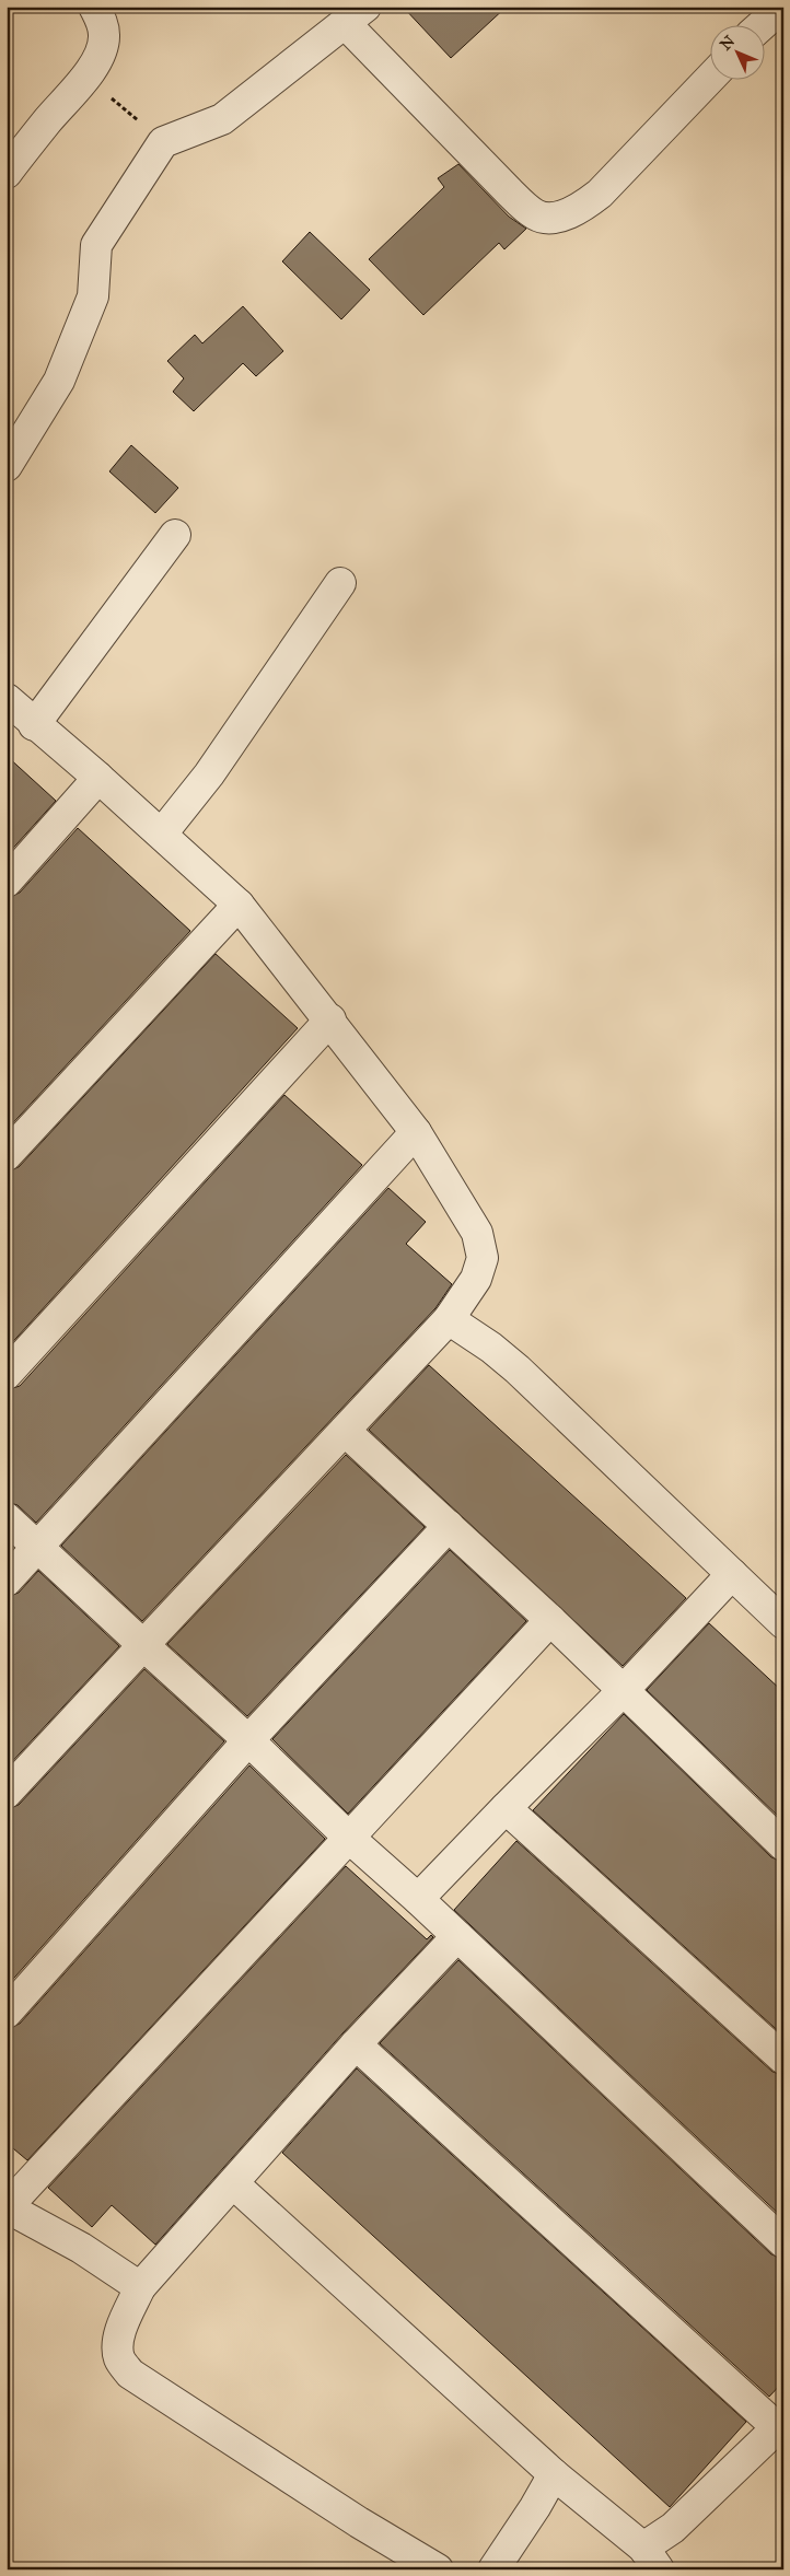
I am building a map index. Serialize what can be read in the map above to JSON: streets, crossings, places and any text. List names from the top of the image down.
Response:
{
  "north": "top left"
}
